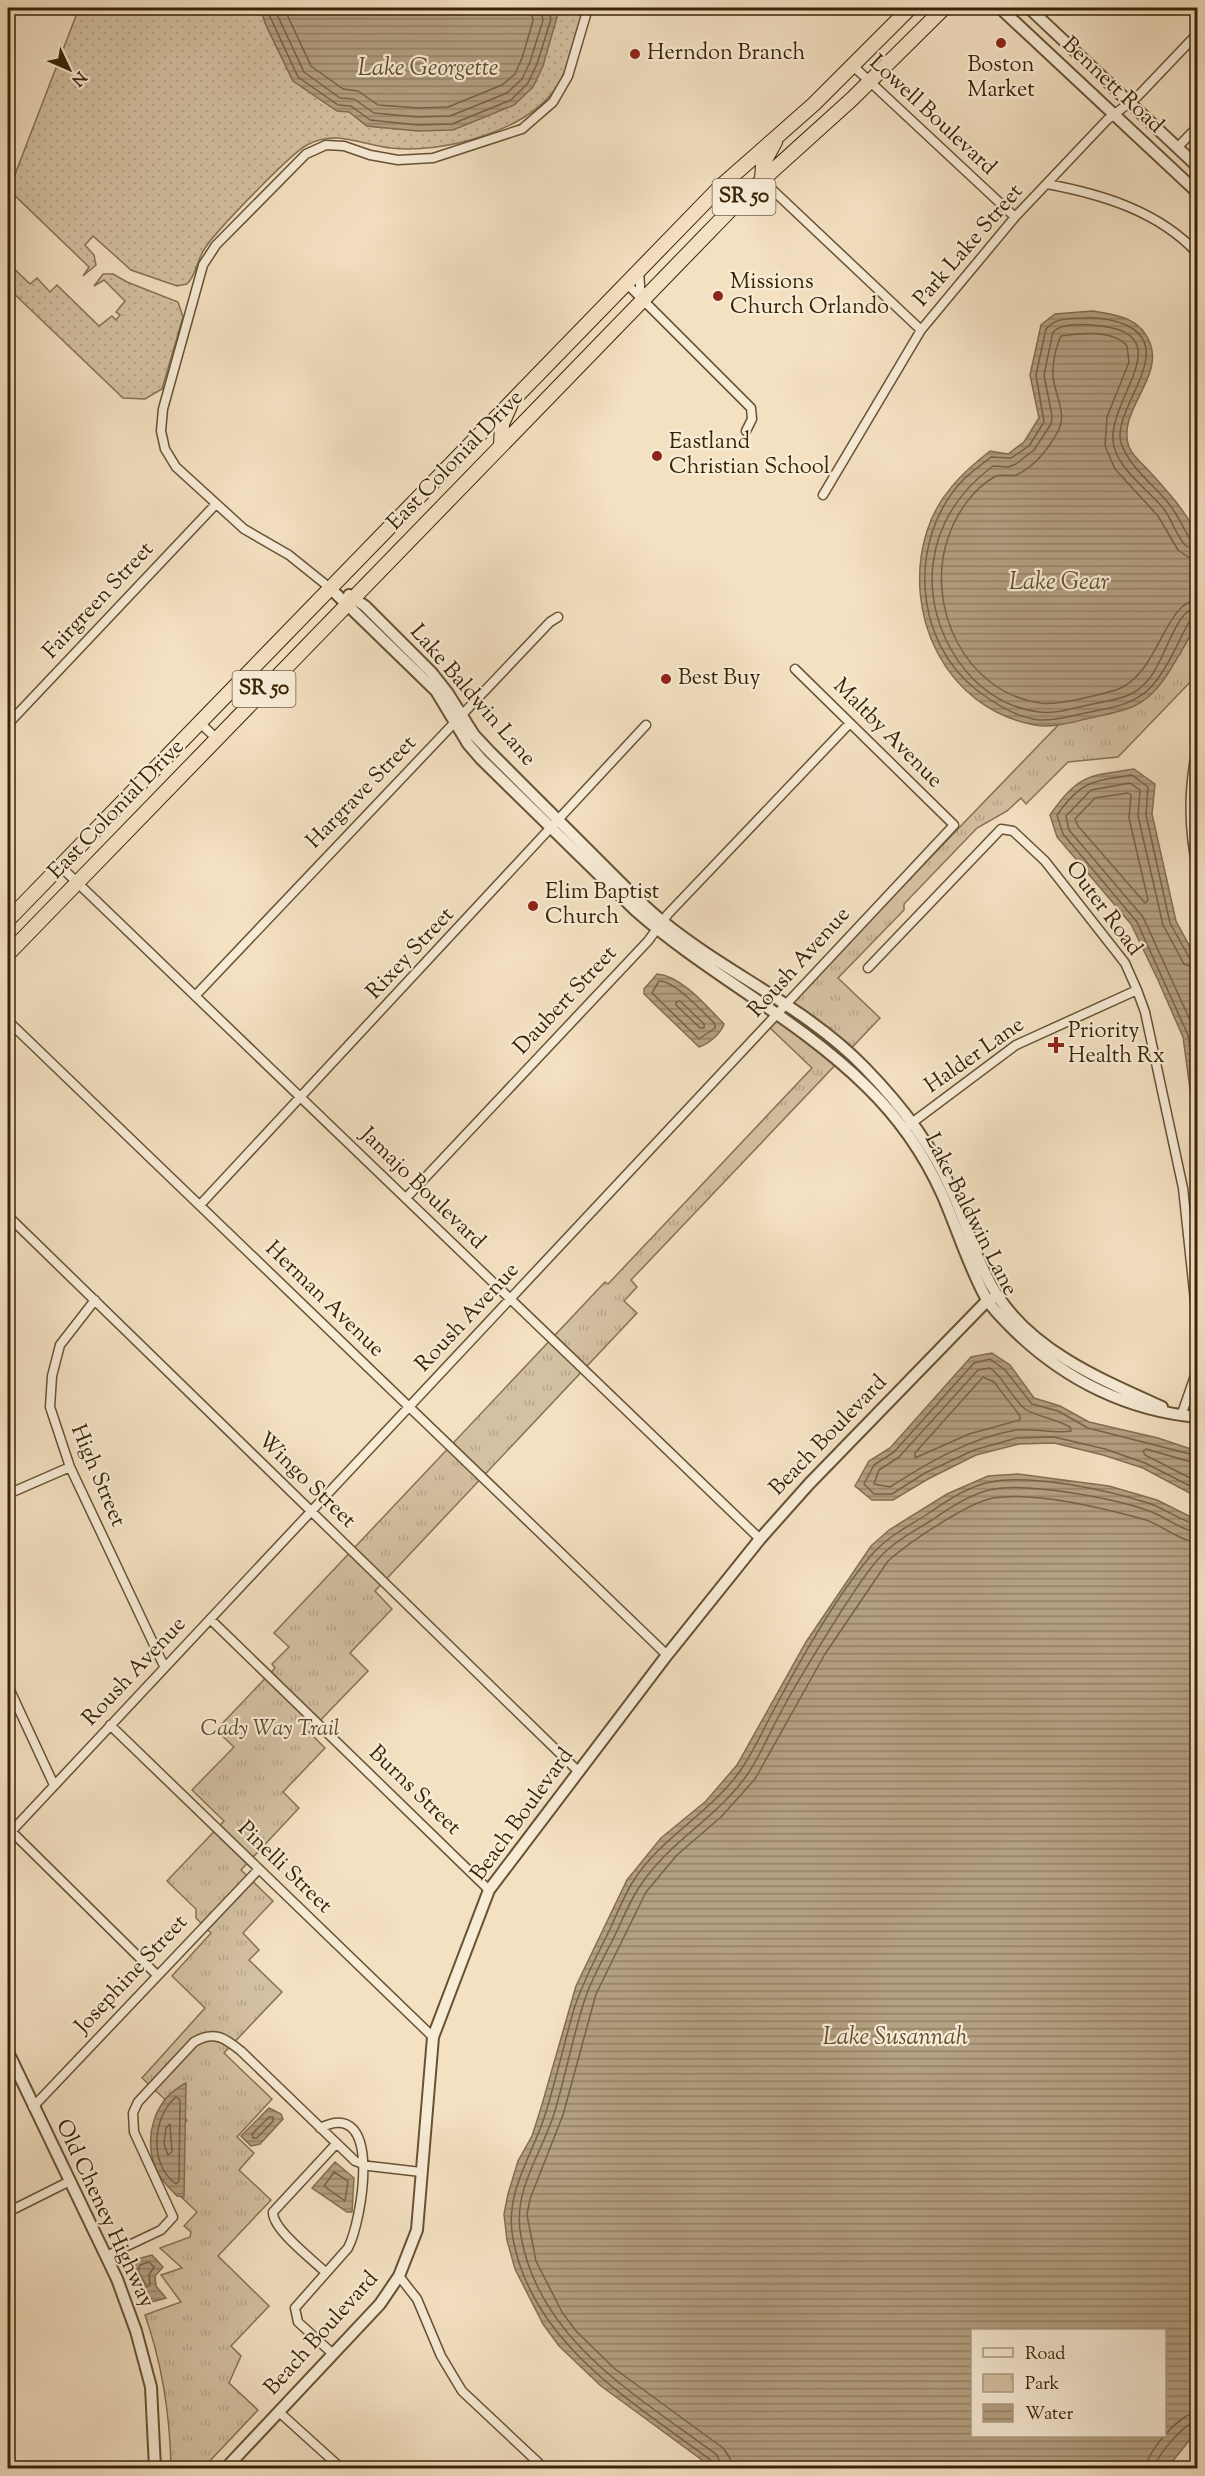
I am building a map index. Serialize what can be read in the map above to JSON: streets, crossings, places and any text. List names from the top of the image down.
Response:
{
  "streets": {
    "highway": ["SR 50", "East Colonial Drive"],
    "street": [
      "Bennett Road",
      "Lowell Boulevard",
      "Park Lake Street",
      "Fairgreen Street",
      "Lake Baldwin Lane",
      "Maltby Avenue",
      "Hargrave Street",
      "Outer Road",
      "Rixey Street",
      "Roush Avenue",
      "Daubert Street",
      "Halder Lane",
      "Jamajo Boulevard",
      "Herman Avenue",
      "Beach Boulevard",
      "High Street",
      "Wingo Street",
      "Burns Street",
      "Pinelli Street",
      "Josephine Street",
      "Old Cheney Highway"
    ]
  },
  "crossings": [
    ["Bennett Road", "Park Lake Street"],
    ["Lowell Boulevard", "Park Lake Street"],
    ["Lowell Boulevard", "East Colonial Drive"],
    ["East Colonial Drive", "Lake Baldwin Lane"],
    ["East Colonial Drive", "Jamajo Boulevard"],
    ["Lake Baldwin Lane", "Hargrave Street"],
    ["Lake Baldwin Lane", "Rixey Street"],
    ["Lake Baldwin Lane", "Roush Avenue"],
    ["Lake Baldwin Lane", "Daubert Street"],
    ["Lake Baldwin Lane", "Halder Lane"],
    ["Lake Baldwin Lane", "Beach Boulevard"],
    ["Maltby Avenue", "Roush Avenue"],
    ["Maltby Avenue", "Daubert Street"],
    ["Hargrave Street", "Jamajo Boulevard"],
    ["Outer Road", "Halder Lane"],
    ["Rixey Street", "Jamajo Boulevard"],
    ["Rixey Street", "Herman Avenue"],
    ["Roush Avenue", "Jamajo Boulevard"],
    ["Roush Avenue", "Herman Avenue"],
    ["Roush Avenue", "High Street"],
    ["Roush Avenue", "Wingo Street"],
    ["Roush Avenue", "Burns Street"],
    ["Roush Avenue", "Pinelli Street"],
    ["Daubert Street", "Jamajo Boulevard"],
    ["Jamajo Boulevard", "Beach Boulevard"],
    ["Herman Avenue", "Beach Boulevard"],
    ["Beach Boulevard", "Wingo Street"],
    ["Beach Boulevard", "Burns Street"],
    ["Beach Boulevard", "Pinelli Street"],
    ["High Street", "Wingo Street"],
    ["Pinelli Street", "Josephine Street"],
    ["Josephine Street", "Old Cheney Highway"]
  ],
  "water": ["Lake Georgette", "Lake Gear", "Lake Susannah"],
  "parks": ["Cady Way Trail"],
  "places": {
    "other": [
      "Boston Market",
      "Herndon Branch",
      "Missions Church Orlando",
      "Eastland Christian School",
      "Best Buy",
      "Elim Baptist Church"
    ],
    "health": ["Priority Health Rx"]
  },
  "legend": ["Road", "Park", "Water"],
  "north": "bottom right"
}
